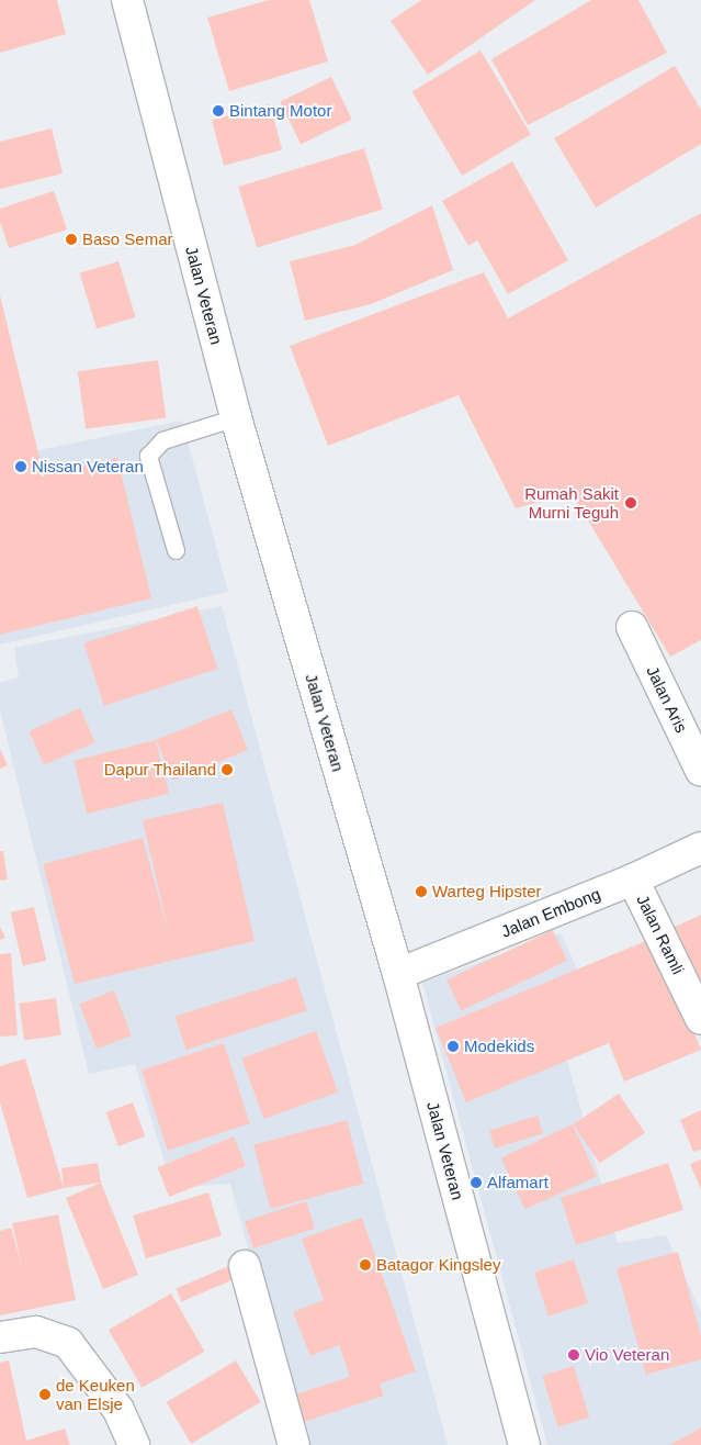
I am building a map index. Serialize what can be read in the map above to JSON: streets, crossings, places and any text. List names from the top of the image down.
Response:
{
  "streets": {
    "main road": [
      "Jalan Veteran",
      "Jalan Aris",
      "Jalan Embong",
      "Jalan Ramli"
    ]
  },
  "crossings": [
    ["Jalan Veteran", "Jalan Embong"],
    ["Jalan Embong", "Jalan Ramli"]
  ],
  "places": [
    "Bintang Motor",
    "Baso Semar",
    "Nissan Veteran",
    "Rumah Sakit Murni Teguh",
    "Dapur Thailand",
    "Warteg Hipster",
    "Modekids",
    "Alfamart",
    "Batagor Kingsley",
    "Vio Veteran",
    "de Keuken van Elsje"
  ]
}
